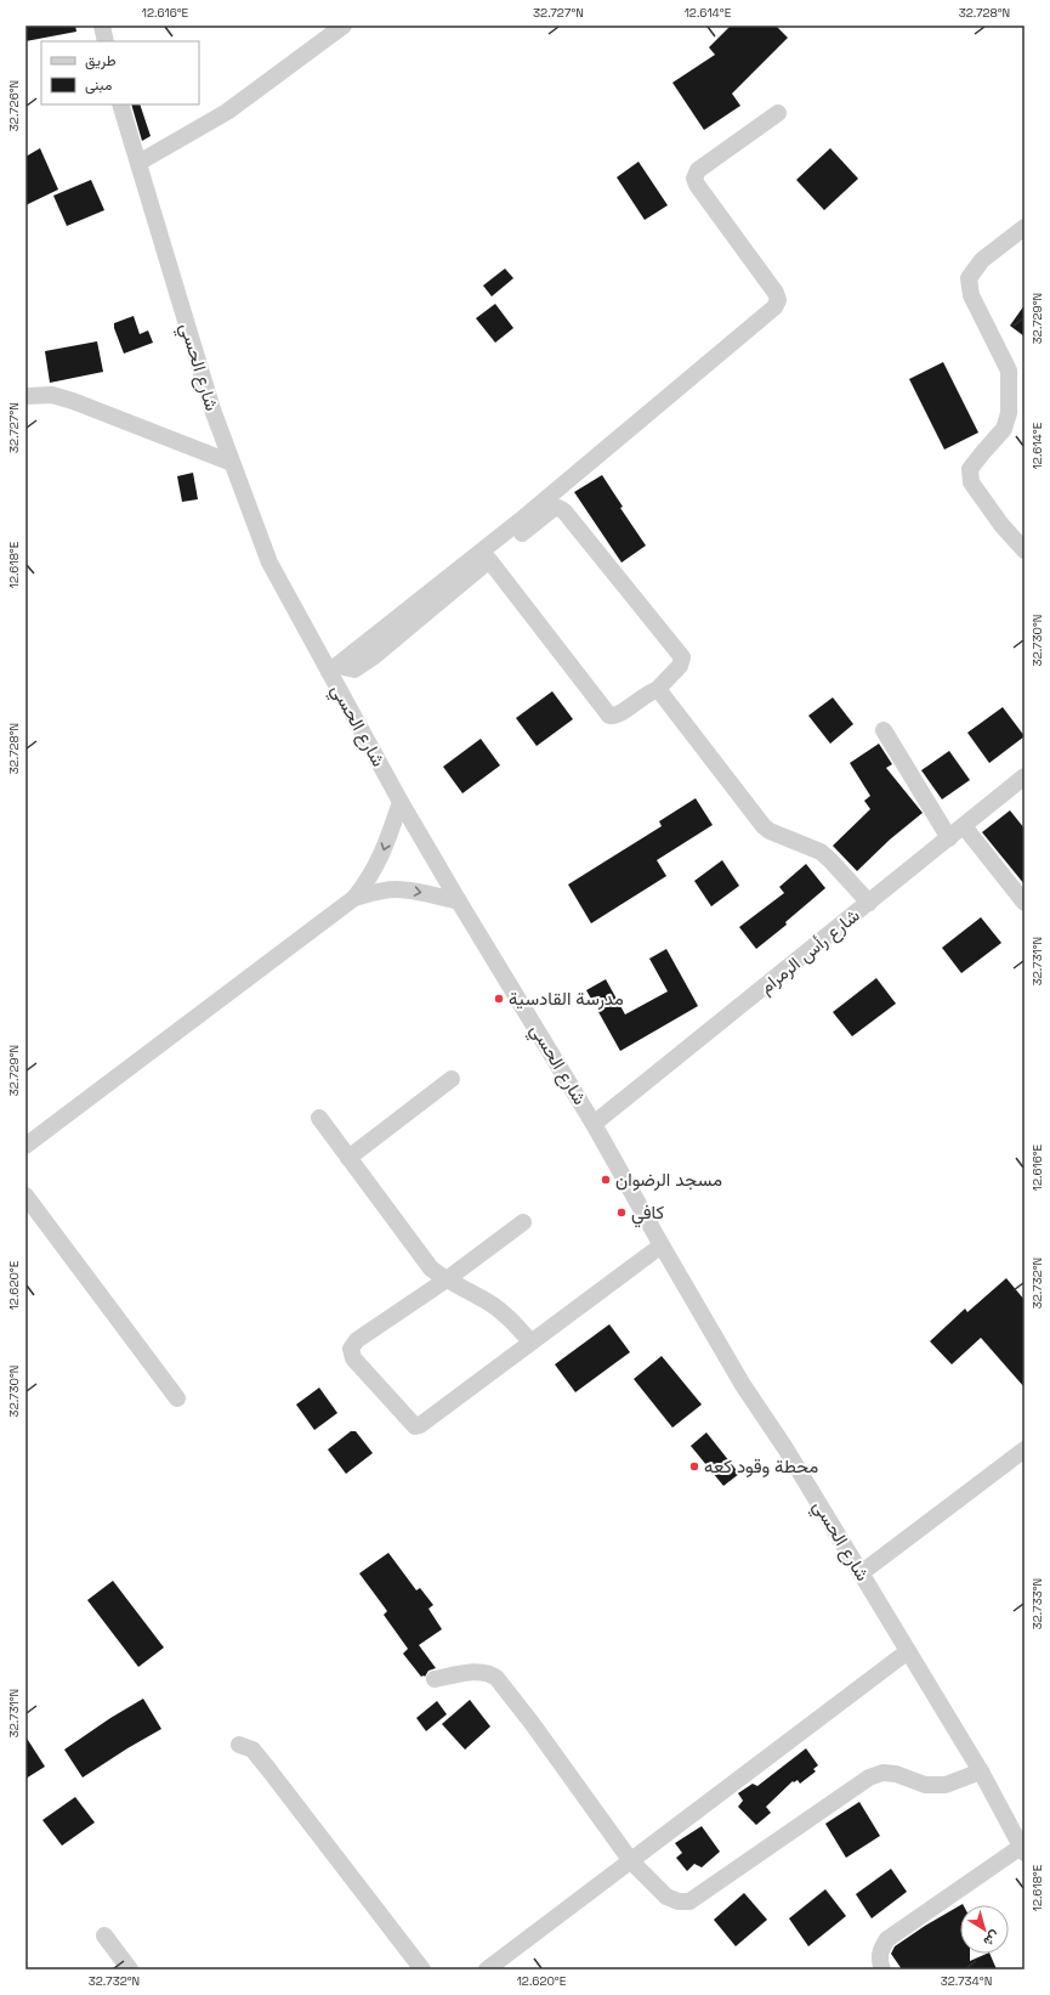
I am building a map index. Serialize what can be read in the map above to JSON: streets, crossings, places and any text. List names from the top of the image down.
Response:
{
  "streets": {
    "street": ["شارع الحسي", "شارع رأس الرمرام"]
  },
  "crossings": [
    ["شارع الحسي", "شارع رأس الرمرام"]
  ],
  "places": [
    "مدرسة القادسية",
    "مسجد الرضوان",
    "كافي",
    "محطة وقود كعه"
  ],
  "legend": ["طريق", "مبنى"],
  "north": "bottom right",
  "coordinates": [
    "12.616°E",
    "32.727°N",
    "12.614°E",
    "32.728°N",
    "32.726°N",
    "32.729°N",
    "12.618°E",
    "32.730°N",
    "32.731°N",
    "32.732°N",
    "12.620°E",
    "32.733°N",
    "32.734°N"
  ]
}
